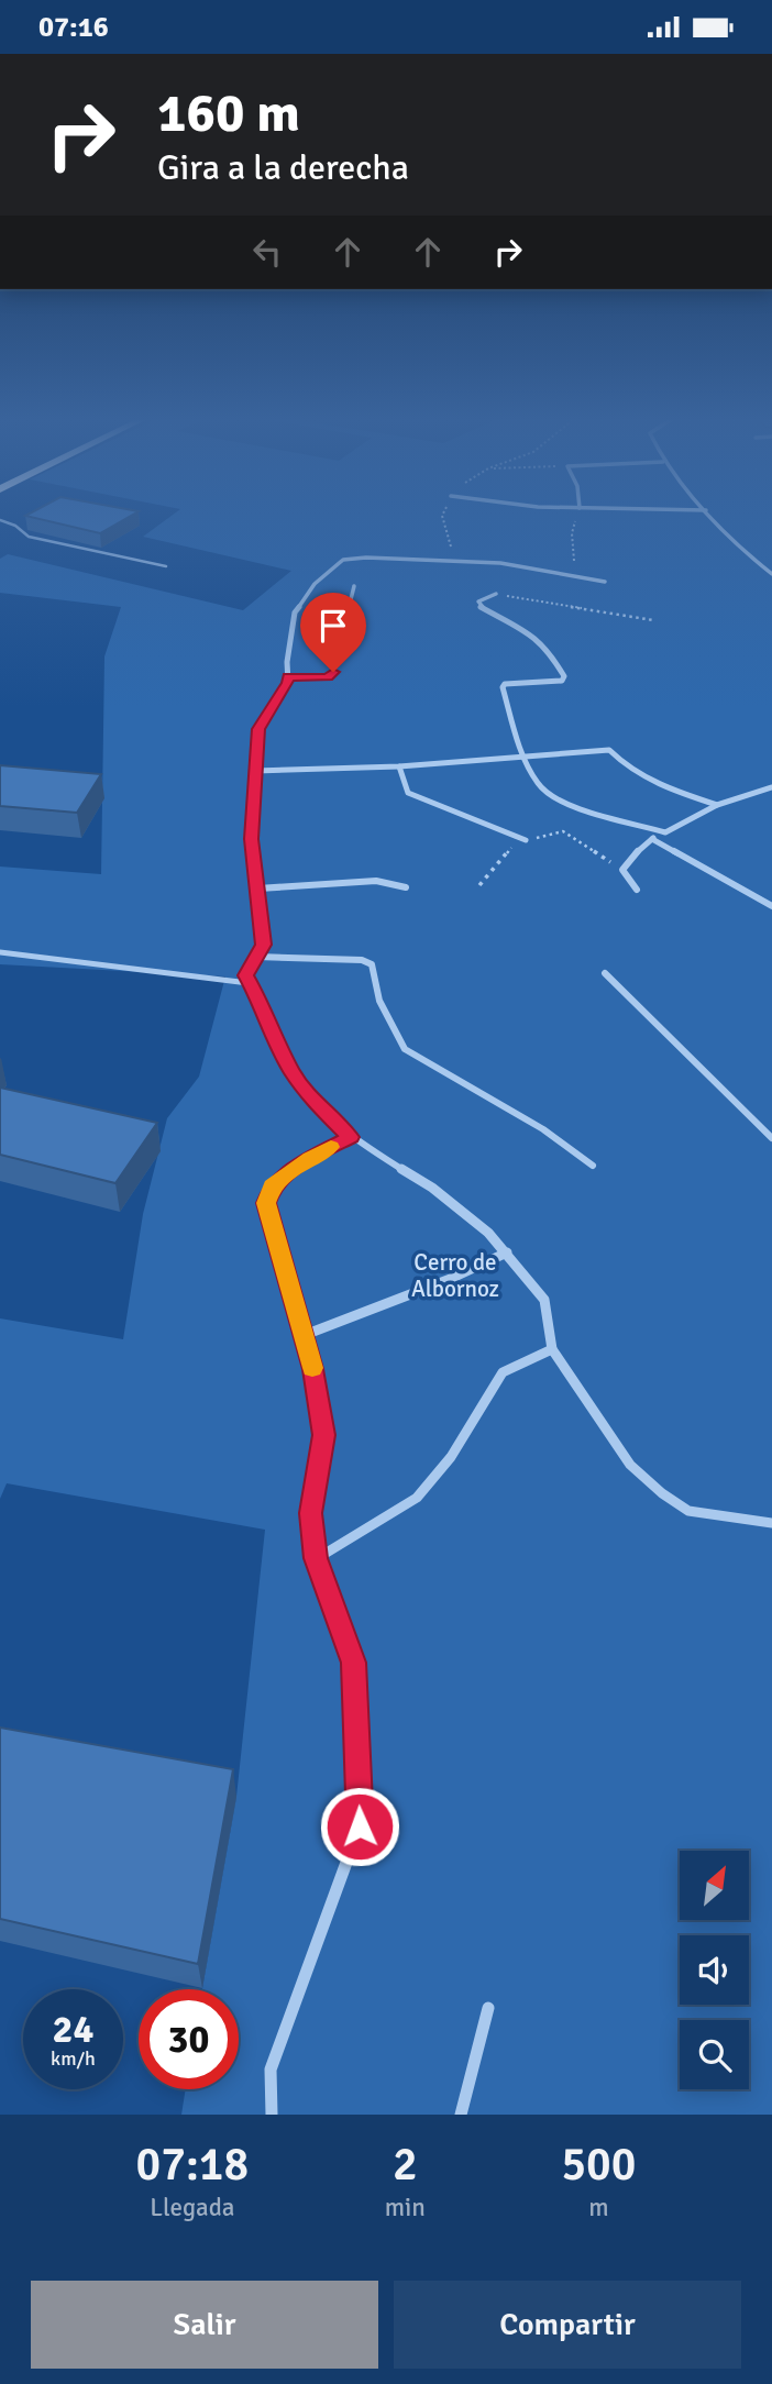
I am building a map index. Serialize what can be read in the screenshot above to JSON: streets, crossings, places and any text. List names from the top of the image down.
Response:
{
  "parks": ["Cerro de Albornoz"],
  "north": "top right",
  "page": {
    "status": "07:16",
    "turn": ["160 m", "Gira a la derecha"],
    "speed": "24 km/h",
    "limit": "30",
    "eta": [
      "07:18",
      "Llegada",
      "2",
      "min",
      "500",
      "m"
    ],
    "buttons": ["Salir", "Compartir"]
  }
}
